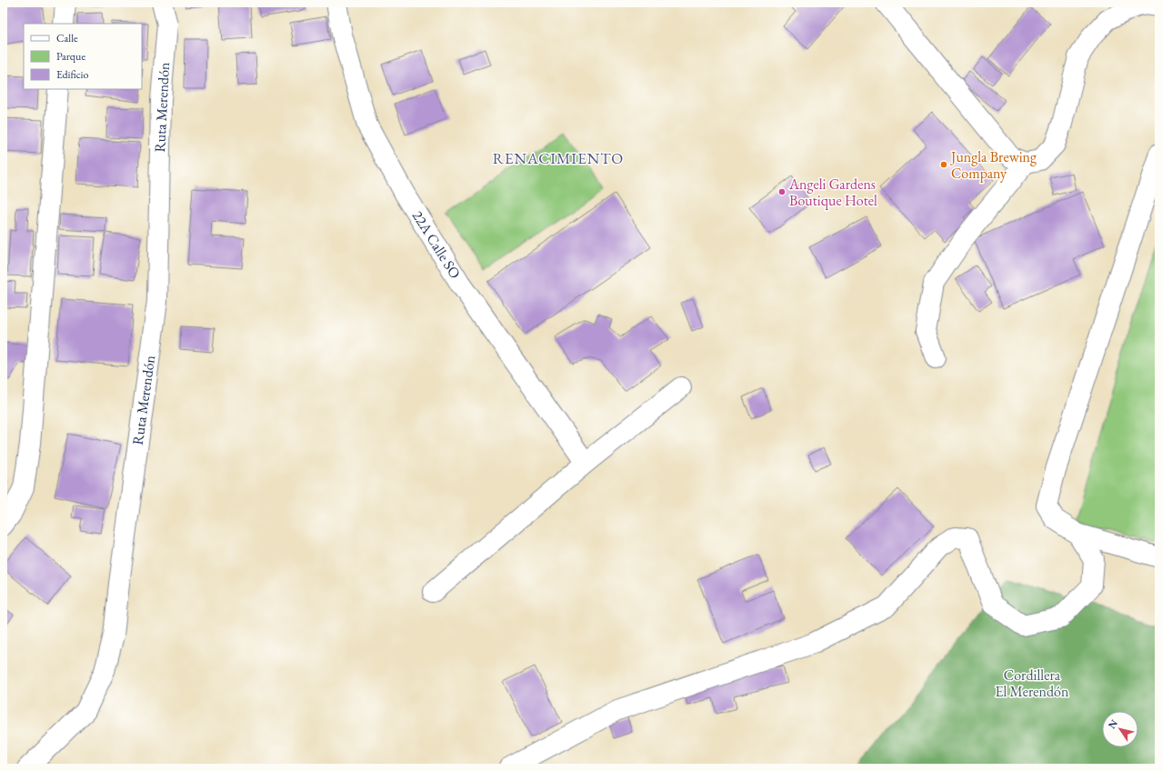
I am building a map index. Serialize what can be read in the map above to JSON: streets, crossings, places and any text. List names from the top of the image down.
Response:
{
  "streets": {
    "street": ["Ruta Merendón", "22A Calle SO"]
  },
  "districts": ["RENACIMIENTO"],
  "parks": ["Cordillera El Merendón"],
  "places": ["Jungla Brewing Company", "Angeli Gardens Boutique Hotel"],
  "legend": ["Calle", "Parque", "Edificio"],
  "north": "top left"
}
